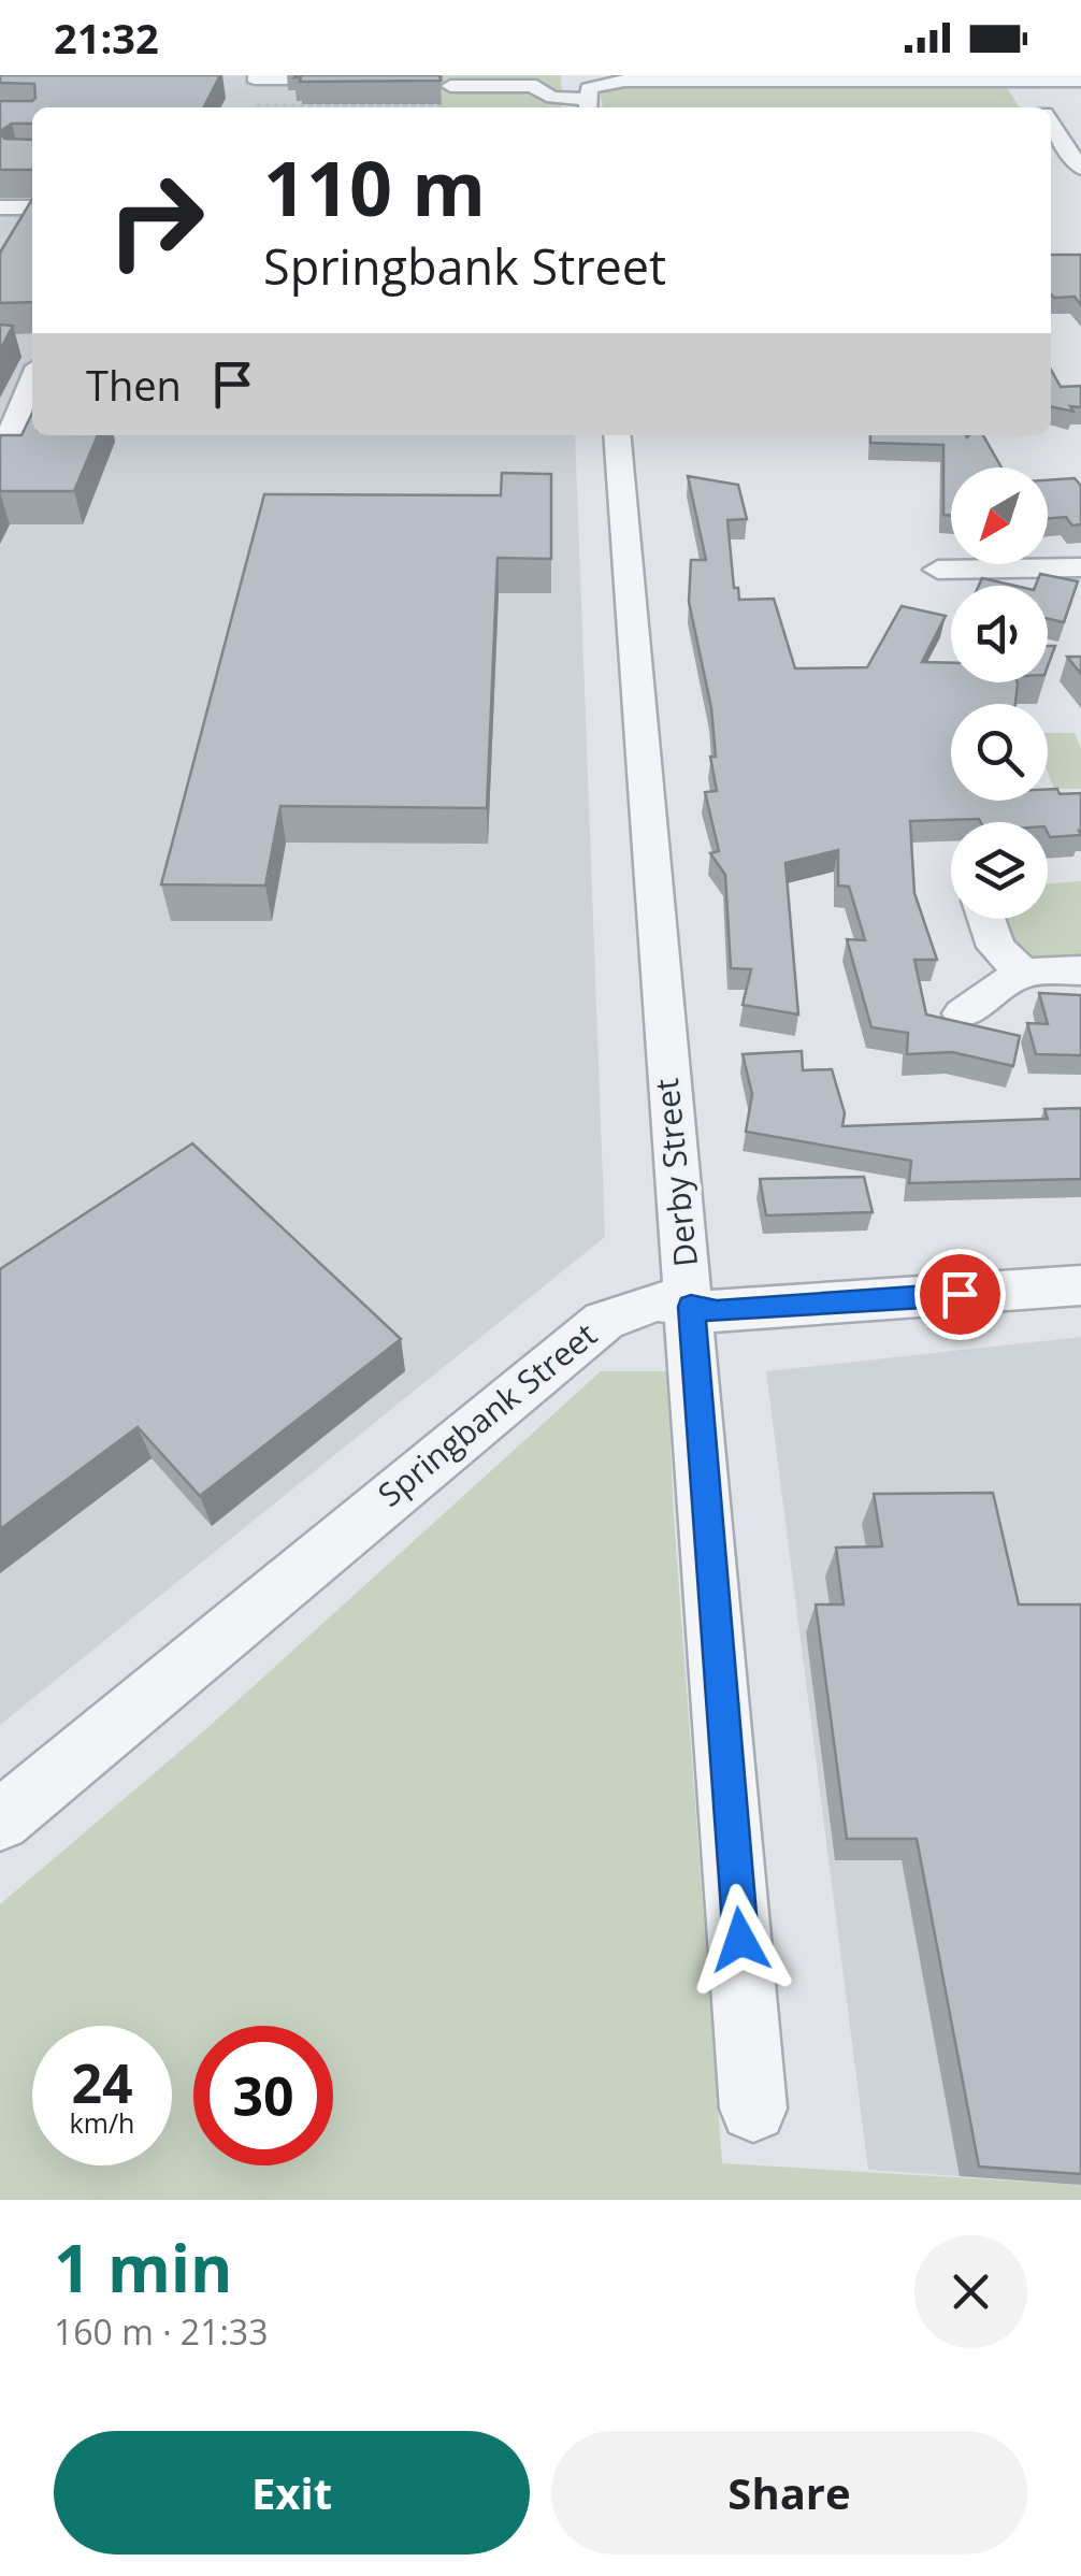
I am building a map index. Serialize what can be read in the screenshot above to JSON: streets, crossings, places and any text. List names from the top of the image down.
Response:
{
  "streets": {
    "street": ["Derby Street", "Springbank Street"]
  },
  "crossings": [
    ["Derby Street", "Springbank Street"]
  ],
  "north": "bottom left",
  "page": {
    "status": "21:32",
    "turn": ["110 m", "Springbank Street"],
    "then": "Then",
    "speed": "24 km/h",
    "limit": "30",
    "heading": ["1 min", "160 m · 21:33"],
    "buttons": ["Exit", "Share"]
  }
}
